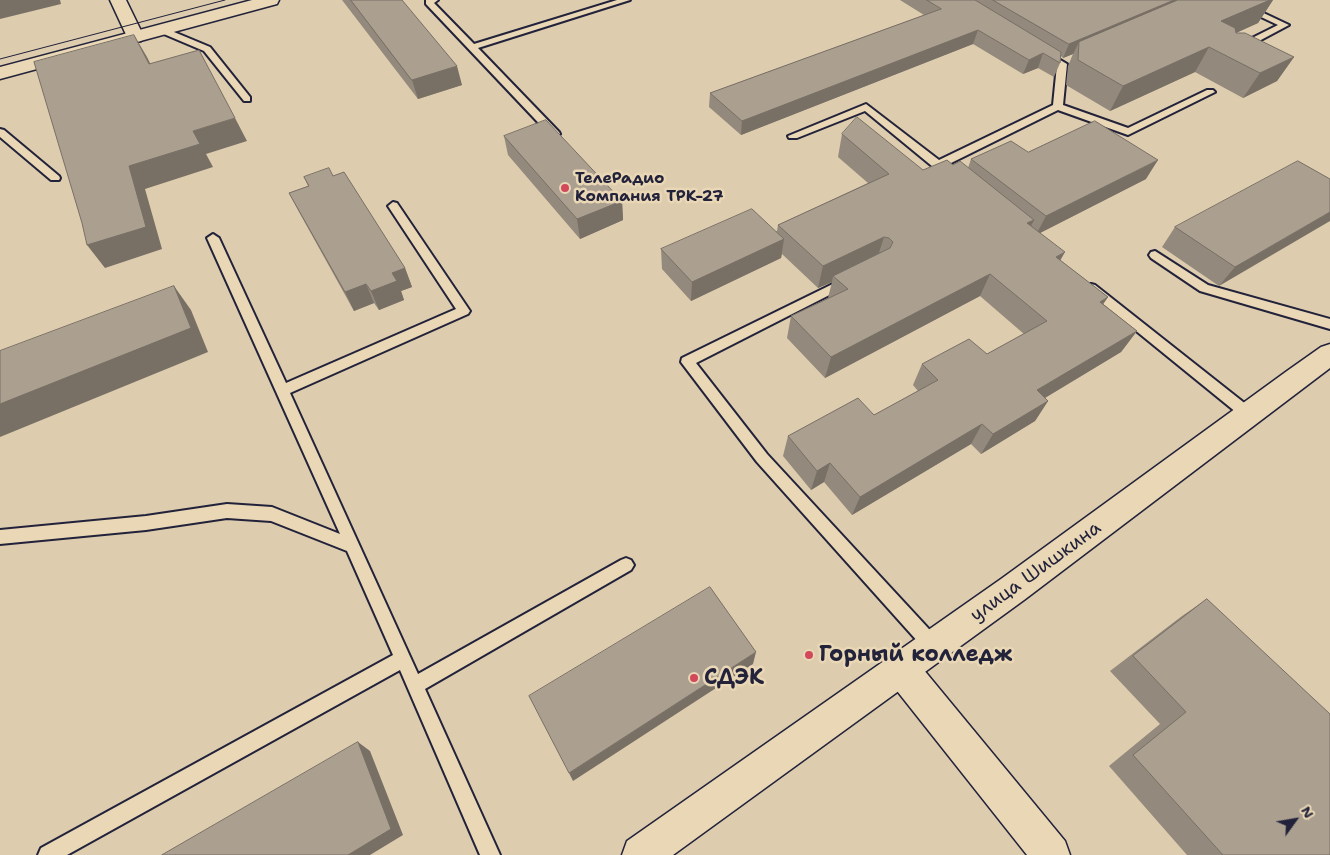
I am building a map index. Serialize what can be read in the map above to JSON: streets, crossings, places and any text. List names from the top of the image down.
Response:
{
  "streets": {
    "main road": ["улица Шишкина"]
  },
  "places": ["ТелеРадио Компания ТРК-27", "Горный колледж", "СДЭК"],
  "north": "top right"
}
